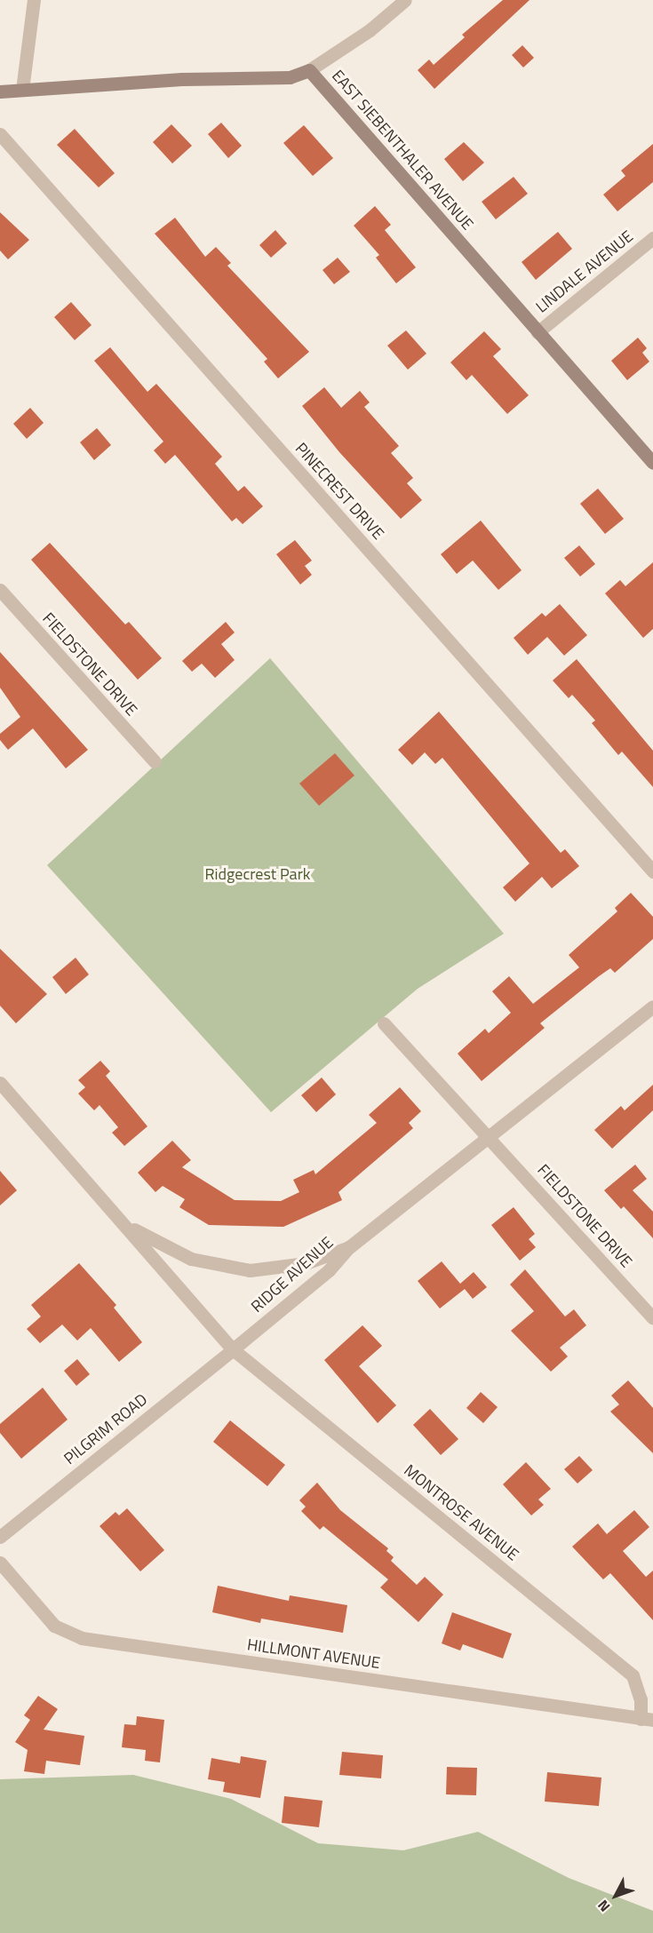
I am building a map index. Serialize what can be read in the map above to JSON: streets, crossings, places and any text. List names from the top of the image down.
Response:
{
  "streets": {
    "main road": ["EAST SIEBENTHALER AVENUE"],
    "street": [
      "LINDALE AVENUE",
      "PINECREST DRIVE",
      "FIELDSTONE DRIVE",
      "RIDGE AVENUE",
      "PILGRIM ROAD",
      "MONTROSE AVENUE",
      "HILLMONT AVENUE"
    ]
  },
  "crossings": [
    ["EAST SIEBENTHALER AVENUE", "LINDALE AVENUE"],
    ["FIELDSTONE DRIVE", "RIDGE AVENUE"],
    ["RIDGE AVENUE", "PILGRIM ROAD"],
    ["RIDGE AVENUE", "MONTROSE AVENUE"],
    ["PILGRIM ROAD", "MONTROSE AVENUE"],
    ["MONTROSE AVENUE", "HILLMONT AVENUE"]
  ],
  "parks": ["Ridgecrest Park"],
  "north": "bottom left"
}
